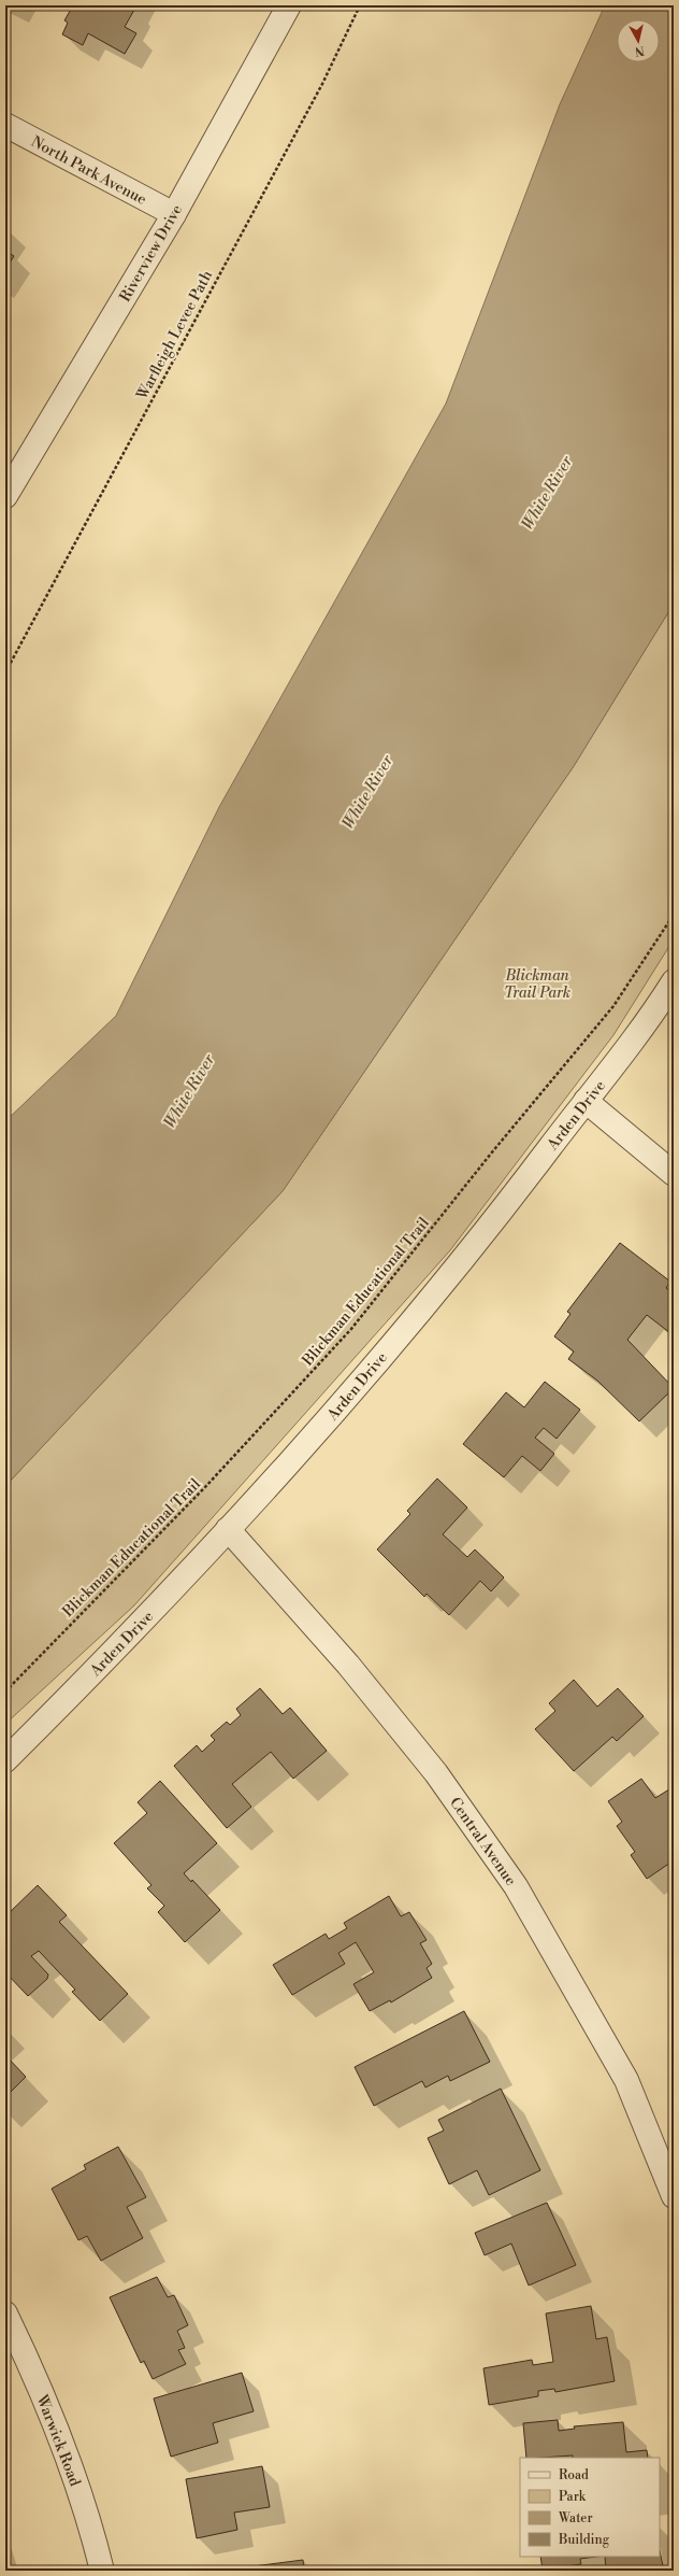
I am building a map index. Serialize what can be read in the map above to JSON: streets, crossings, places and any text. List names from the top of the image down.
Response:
{
  "streets": {
    "street": [
      "North Park Avenue",
      "Riverview Drive",
      "Arden Drive",
      "Central Avenue",
      "Warwick Road"
    ],
    "path": ["Warfleigh Levee Path", "Blickman Educational Trail"]
  },
  "crossings": [
    ["North Park Avenue", "Riverview Drive"],
    ["Arden Drive", "Central Avenue"]
  ],
  "water": ["White River"],
  "parks": ["Blickman Trail Park"],
  "legend": [
    "Road",
    "Park",
    "Water",
    "Building"
  ],
  "north": "bottom"
}
